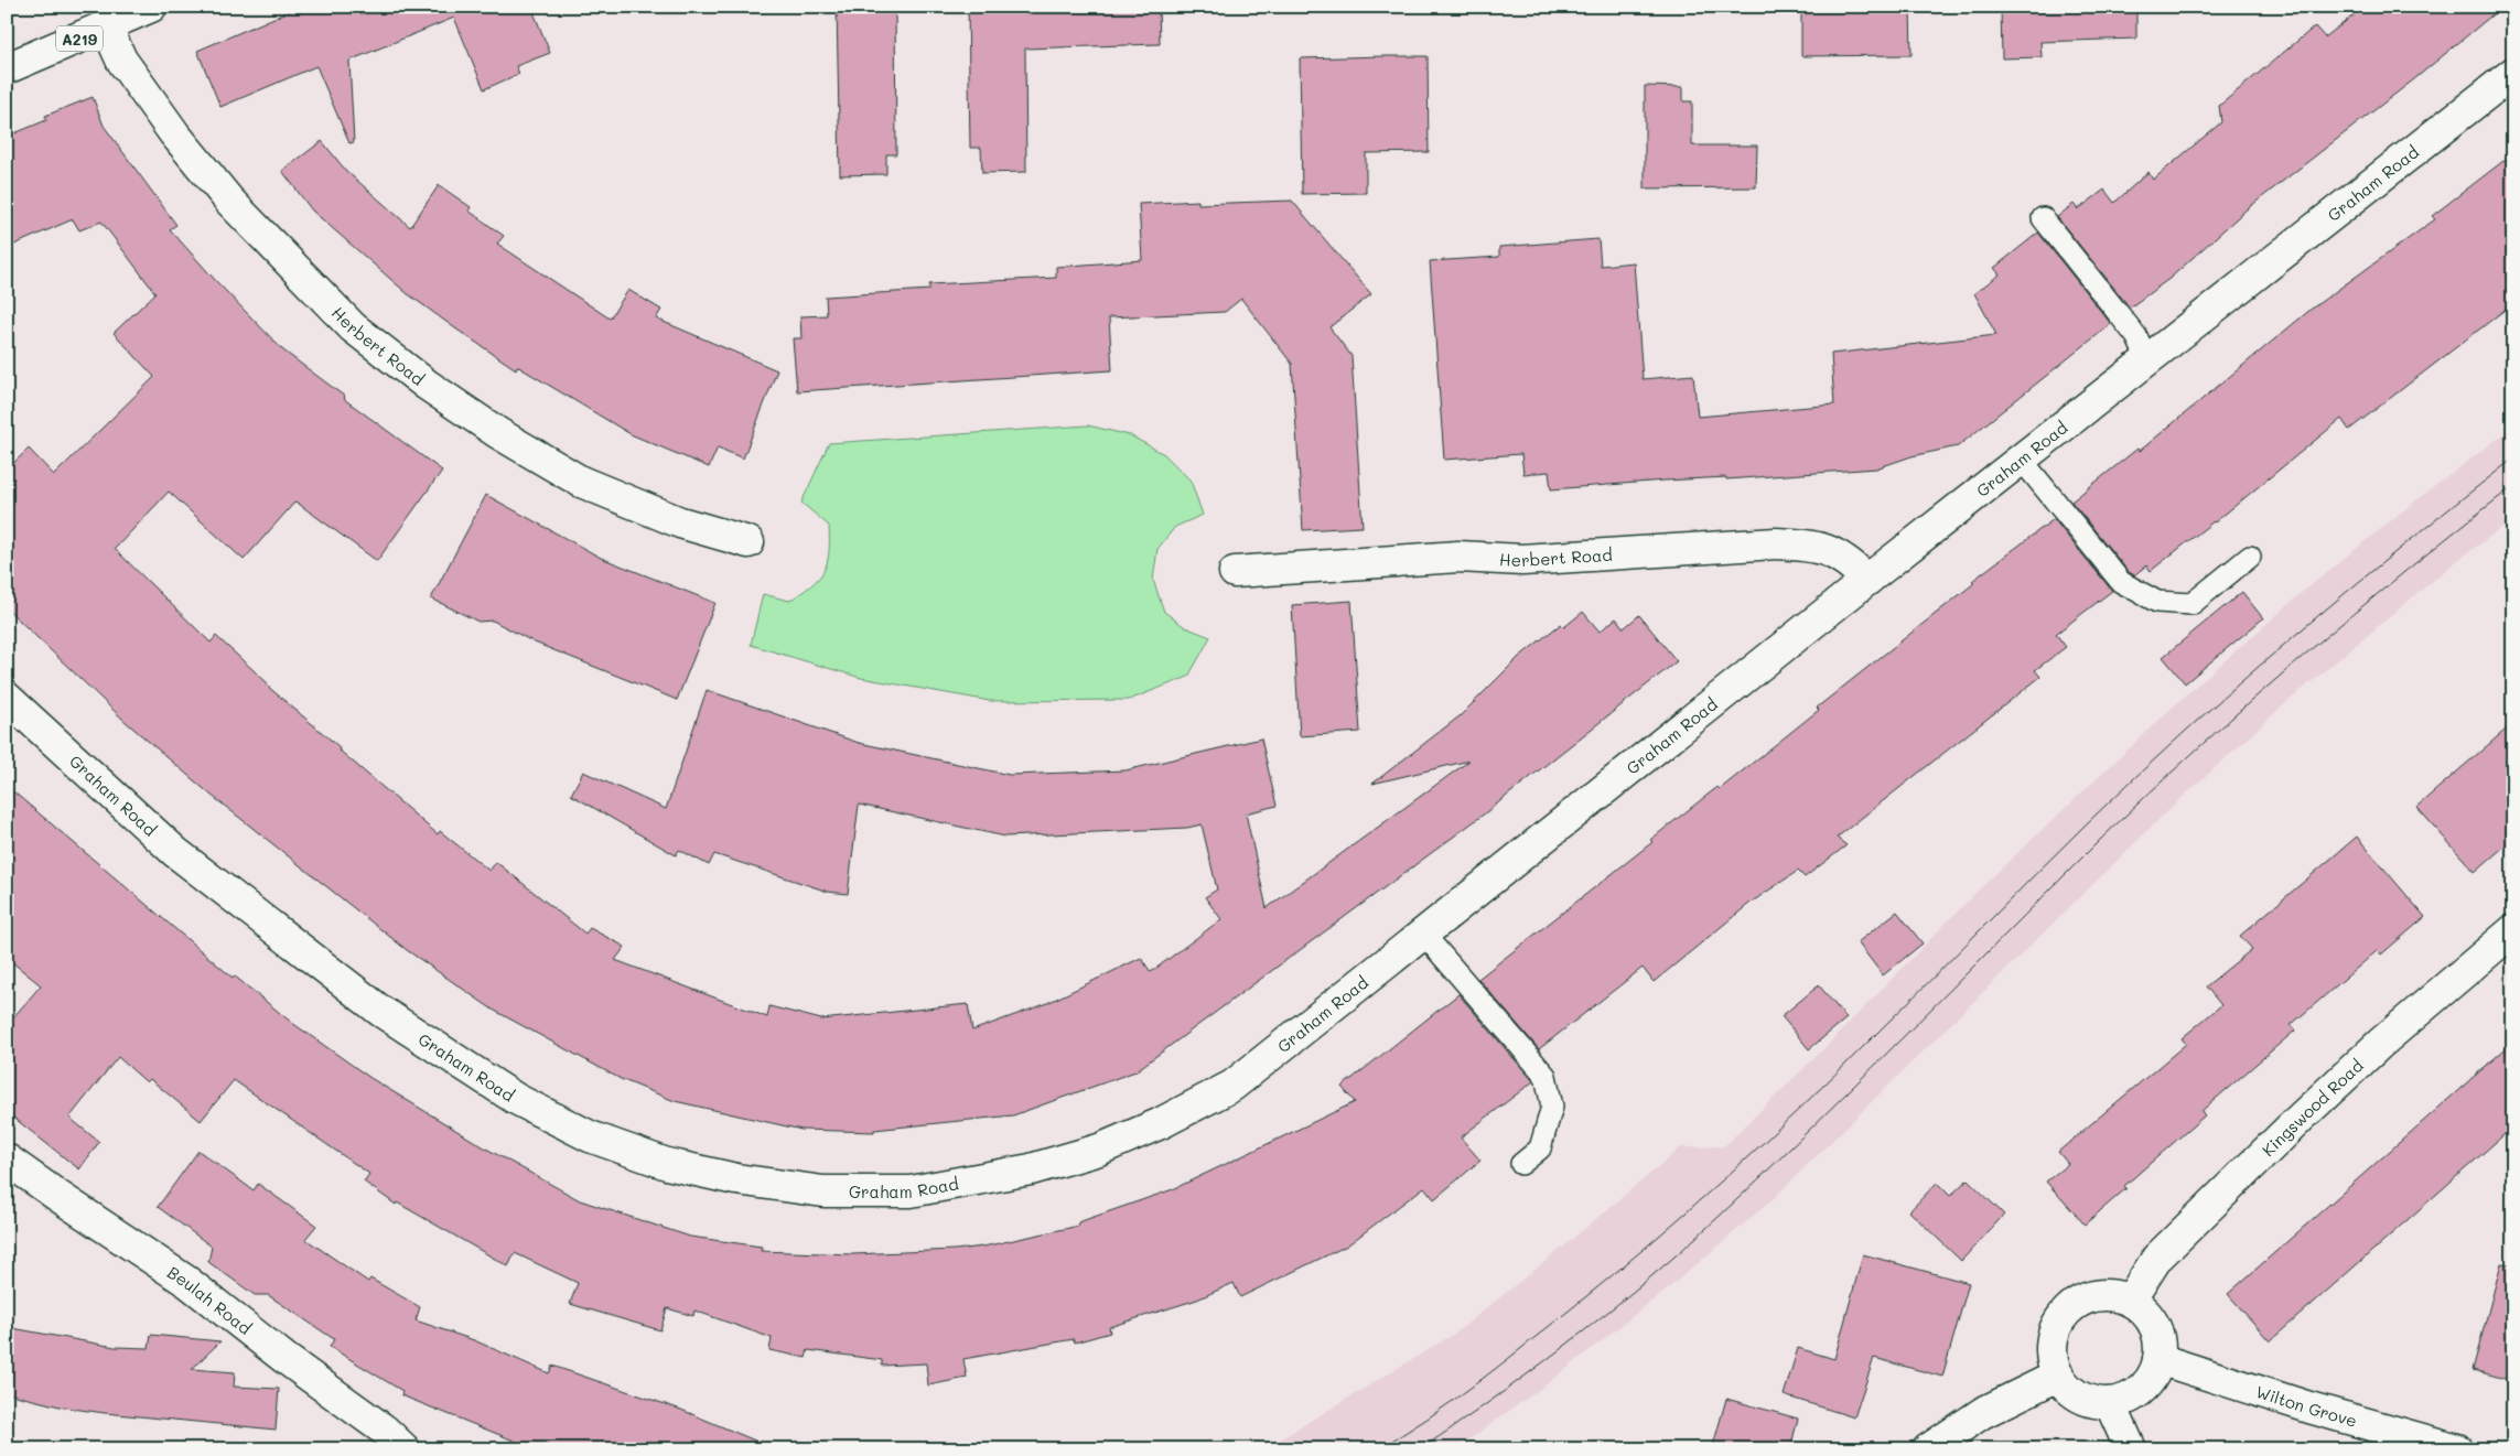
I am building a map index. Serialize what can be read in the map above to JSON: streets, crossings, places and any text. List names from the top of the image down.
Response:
{
  "streets": {
    "street": [
      "A219",
      "Graham Road",
      "Herbert Road",
      "Kingswood Road",
      "Beulah Road",
      "Wilton Grove"
    ]
  },
  "crossings": [
    ["A219", "Herbert Road"],
    ["Graham Road", "Herbert Road"],
    ["Kingswood Road", "Wilton Grove"]
  ]
}
